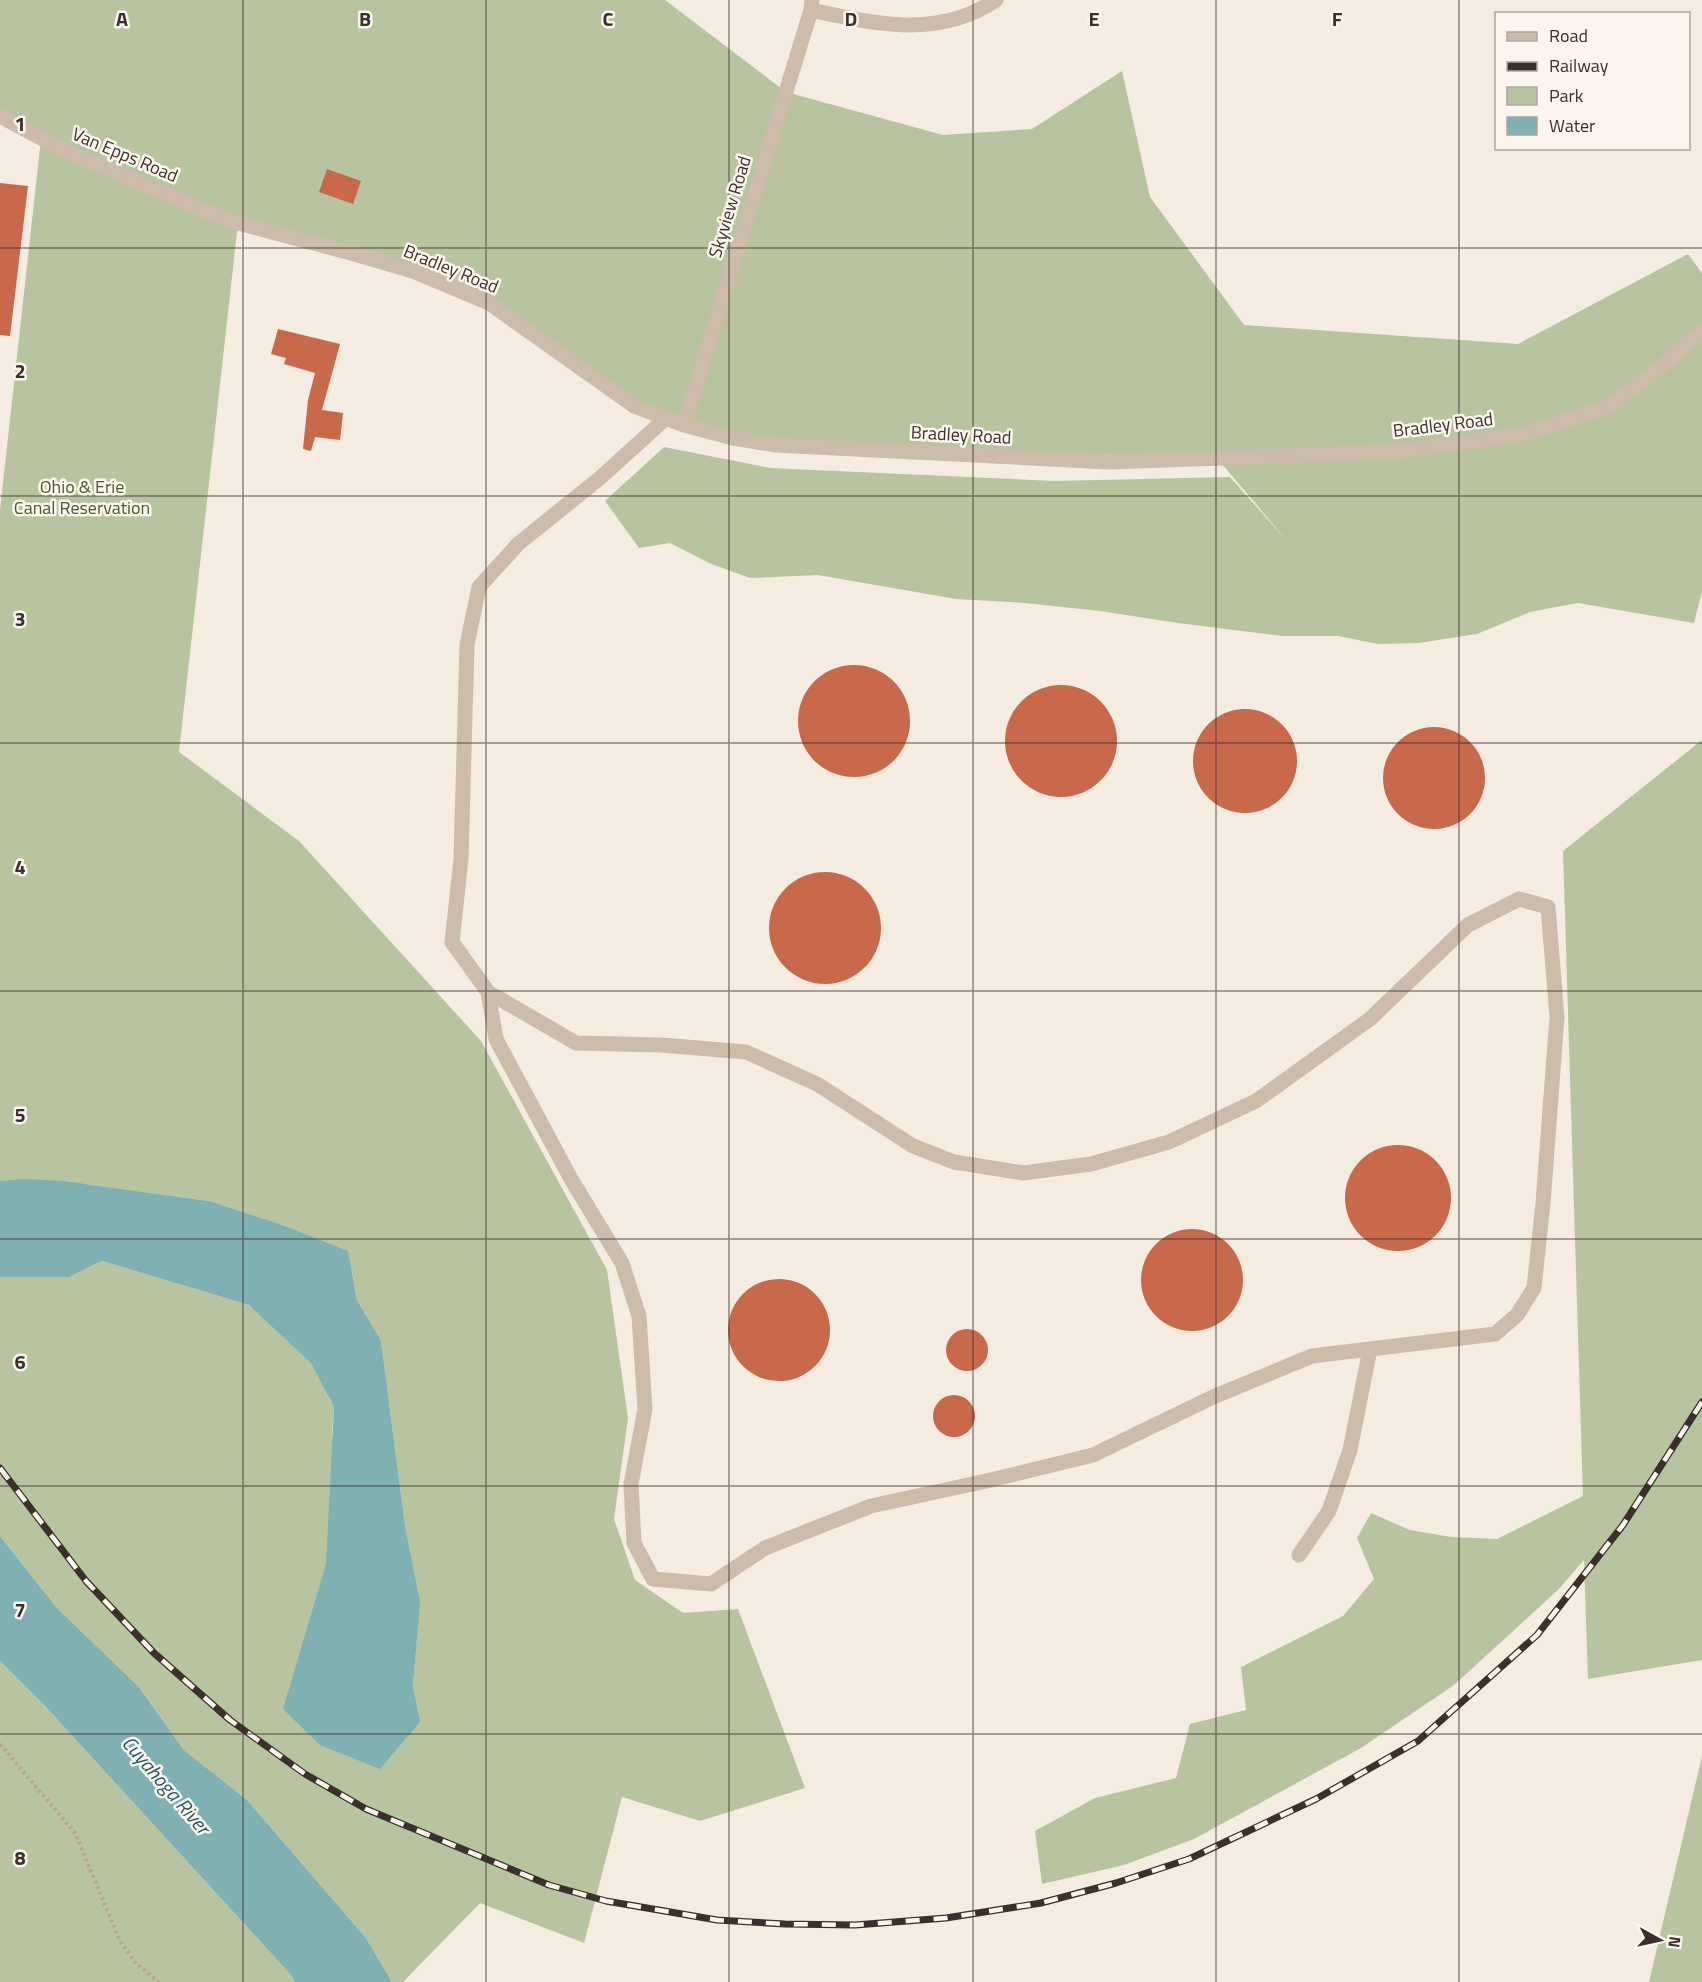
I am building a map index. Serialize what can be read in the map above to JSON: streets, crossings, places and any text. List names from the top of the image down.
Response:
{
  "streets": {
    "street": ["Van Epps Road", "Skyview Road", "Bradley Road"]
  },
  "crossings": [
    ["Van Epps Road", "Bradley Road"],
    ["Skyview Road", "Bradley Road"]
  ],
  "water": ["Cuyahoga River"],
  "parks": ["Ohio & Erie Canal Reservation"],
  "legend": [
    "Road",
    "Railway",
    "Park",
    "Water"
  ],
  "north": "right",
  "grid": {
    "columns": [
      "A",
      "B",
      "C",
      "D",
      "E",
      "F"
    ],
    "rows": [
      "1",
      "2",
      "3",
      "4",
      "5",
      "6",
      "7",
      "8"
    ]
  }
}
